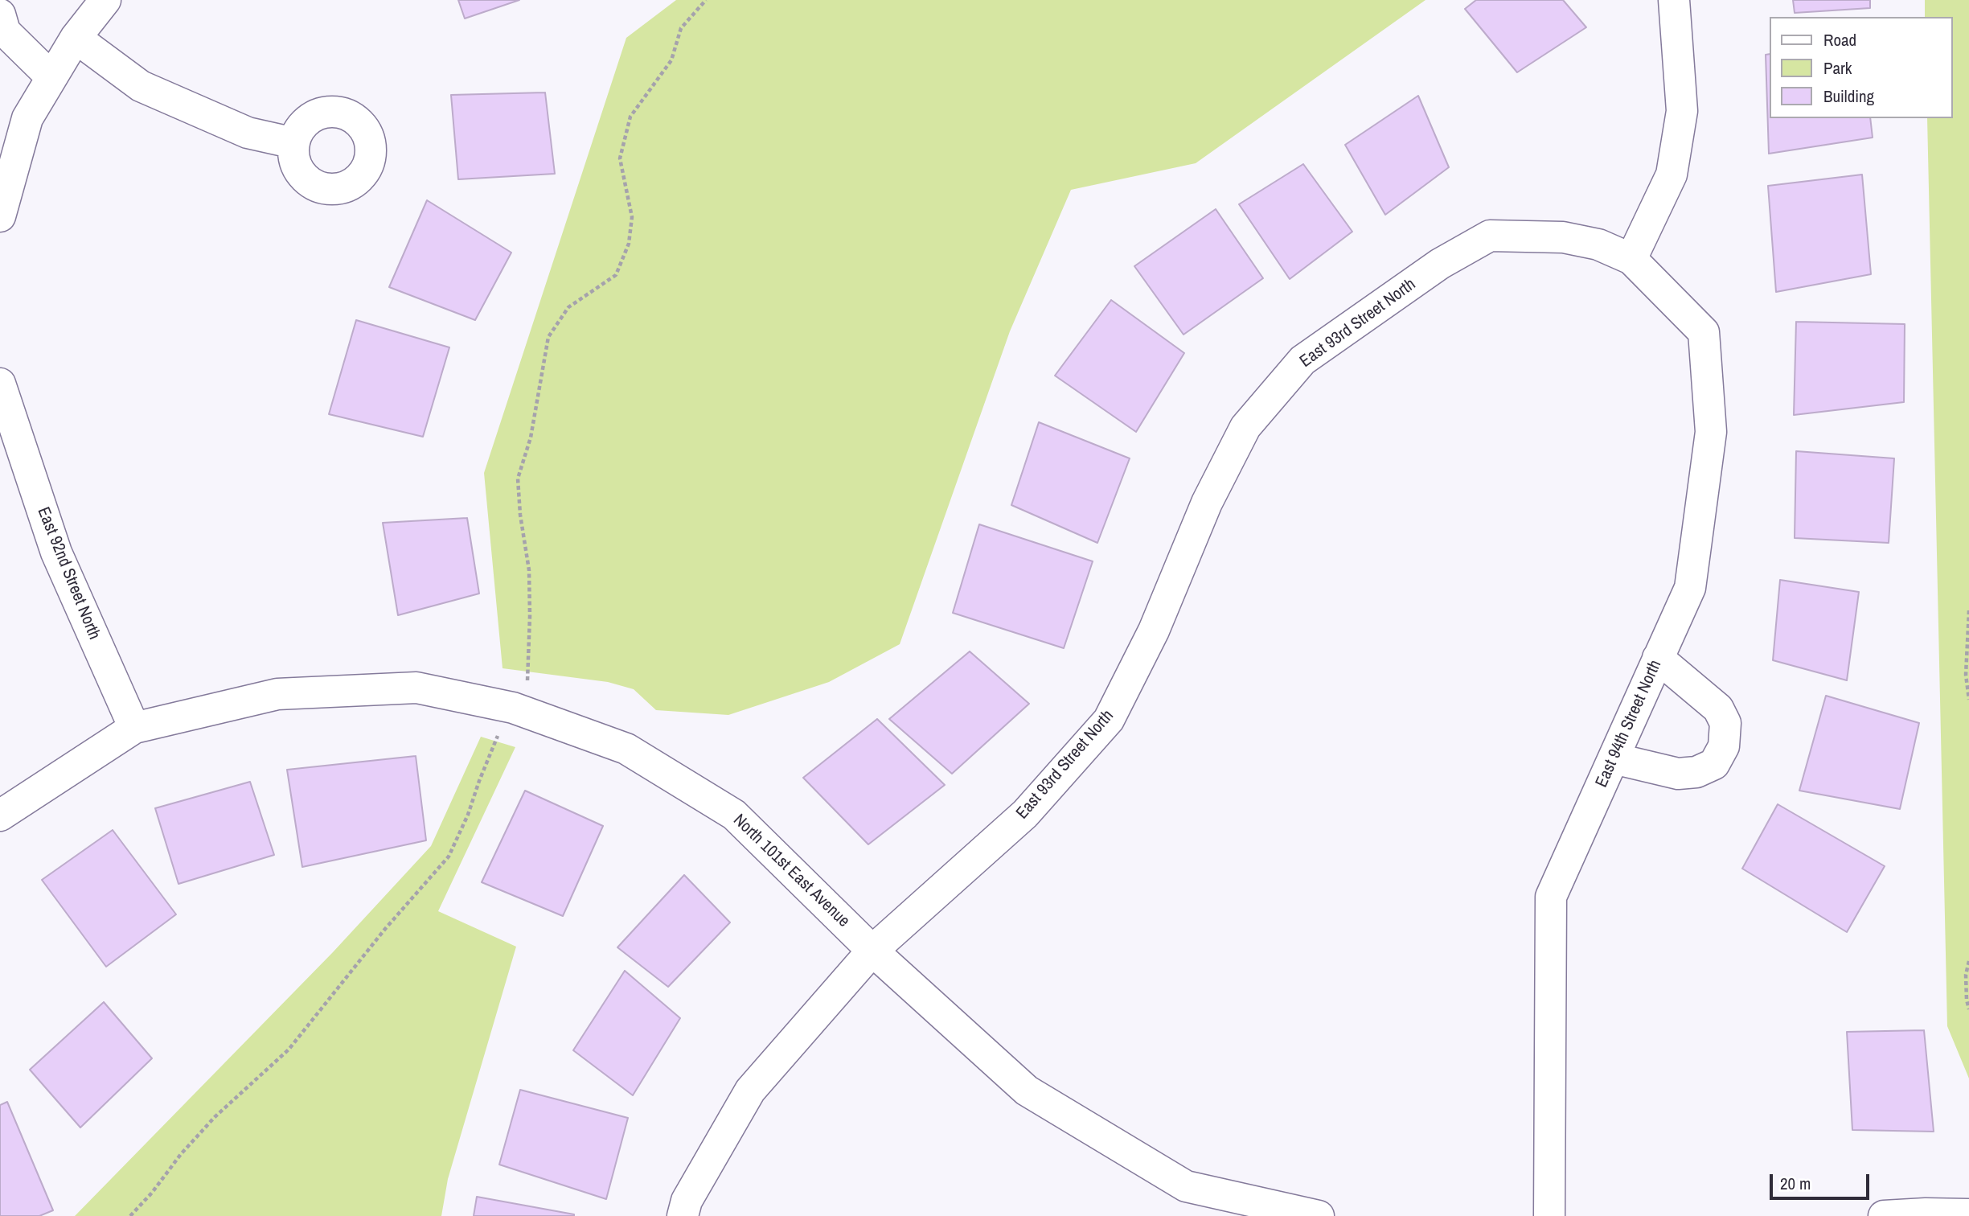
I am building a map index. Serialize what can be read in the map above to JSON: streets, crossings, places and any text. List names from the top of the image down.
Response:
{
  "streets": {
    "street": [
      "East 93rd Street North",
      "East 92nd Street North",
      "East 94th Street North",
      "North 101st East Avenue"
    ]
  },
  "crossings": [
    ["East 93rd Street North", "East 94th Street North"],
    ["East 93rd Street North", "North 101st East Avenue"],
    ["East 92nd Street North", "North 101st East Avenue"]
  ],
  "legend": ["Road", "Park", "Building"],
  "scale_bar": "20 m"
}
